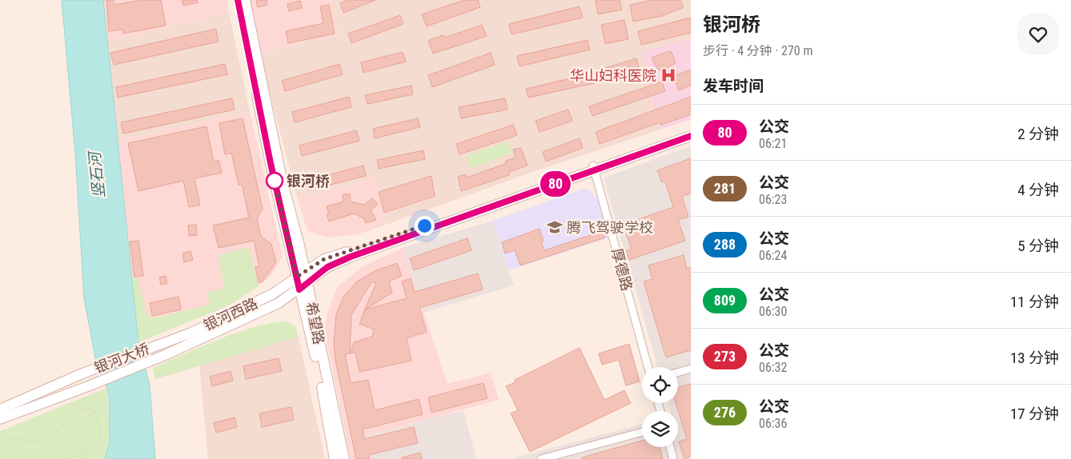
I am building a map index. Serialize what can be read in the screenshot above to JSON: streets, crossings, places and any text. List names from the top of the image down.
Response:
{
  "streets": {
    "main road": ["银河西路", "希望路", "银河大桥"],
    "street": ["厚德路"]
  },
  "crossings": [
    ["厚德路", "银河西路"],
    ["银河西路", "希望路"],
    ["银河西路", "银河大桥"]
  ],
  "water": ["竖石河"],
  "places": {
    "hospital": ["华山妇科医院"],
    "other": ["银河桥"],
    "school or university": ["腾飞驾驶学校"]
  },
  "lines": ["bus line 80"],
  "page": {
    "on_map": "80",
    "heading": [
      ["银河桥", "步行 · 4 分钟 · 270 m"],
      "发车时间"
    ],
    "list": [
      {
        "mark": "80",
        "name": "公交",
        "note": "06:21",
        "value": "2 分钟"
      },
      {
        "mark": "281",
        "name": "公交",
        "note": "06:23",
        "value": "4 分钟"
      },
      {
        "mark": "288",
        "name": "公交",
        "note": "06:24",
        "value": "5 分钟"
      },
      {
        "mark": "809",
        "name": "公交",
        "note": "06:30",
        "value": "11 分钟"
      },
      {
        "mark": "273",
        "name": "公交",
        "note": "06:32",
        "value": "13 分钟"
      },
      {
        "mark": "276",
        "name": "公交",
        "note": "06:36",
        "value": "17 分钟"
      }
    ]
  }
}
